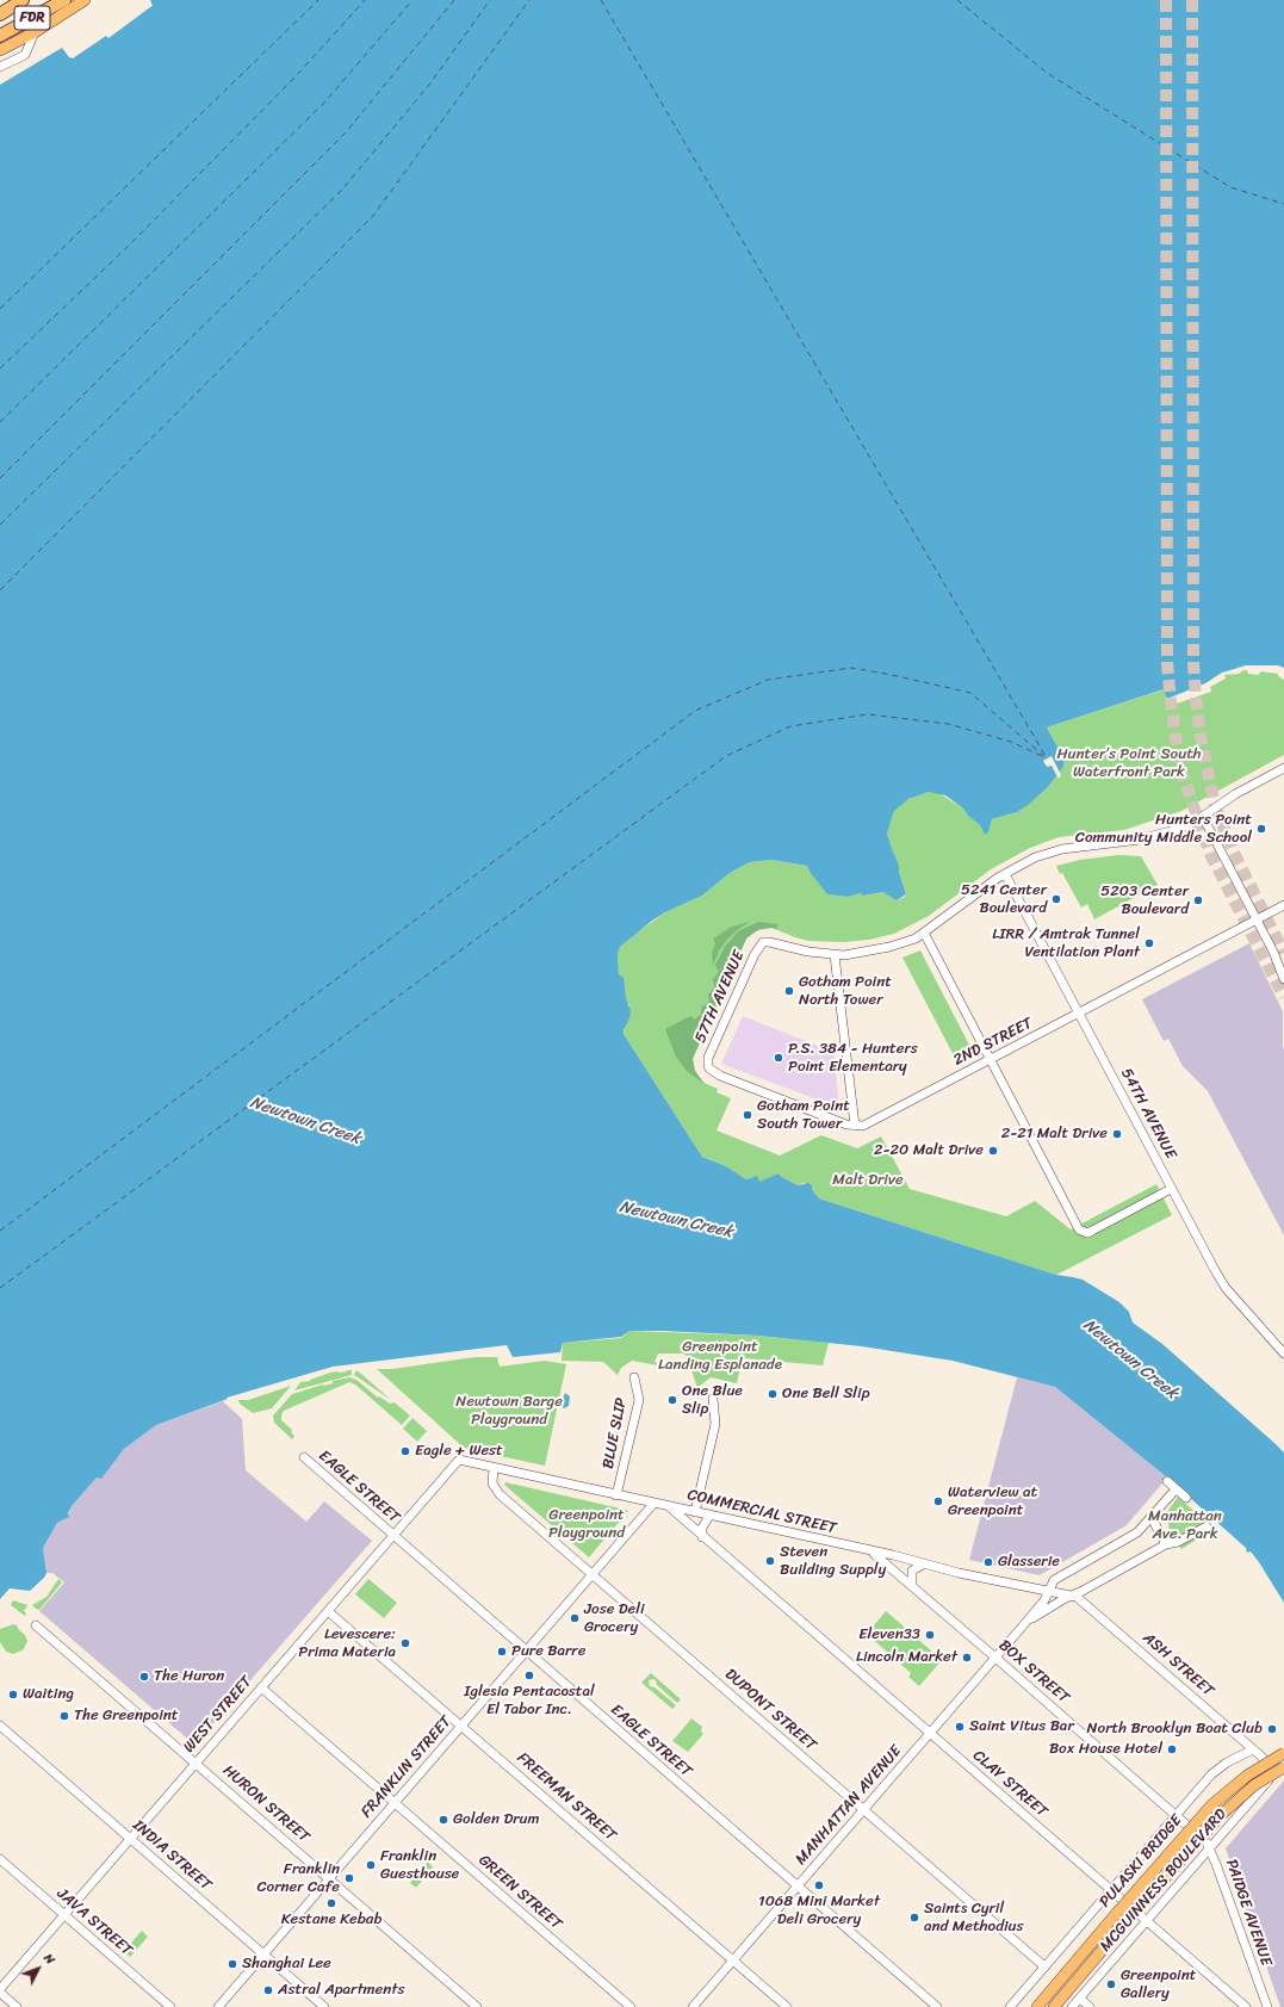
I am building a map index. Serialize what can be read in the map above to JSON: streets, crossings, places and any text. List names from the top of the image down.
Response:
{
  "streets": {
    "highway": ["FDR"],
    "main road": ["PULASKI BRIDGE"],
    "street": [
      "57TH AVENUE",
      "2ND STREET",
      "54TH AVENUE",
      "BLUE SLIP",
      "EAGLE STREET",
      "COMMERCIAL STREET",
      "ASH STREET",
      "BOX STREET",
      "DUPONT STREET",
      "WEST STREET",
      "FRANKLIN STREET",
      "CLAY STREET",
      "FREEMAN STREET",
      "HURON STREET",
      "MANHATTAN AVENUE",
      "INDIA STREET",
      "MCGUINNESS BOULEVARD",
      "GREEN STREET",
      "PAIDGE AVENUE",
      "JAVA STREET"
    ]
  },
  "crossings": [
    ["57TH AVENUE", "2ND STREET"],
    ["2ND STREET", "54TH AVENUE"],
    ["BLUE SLIP", "COMMERCIAL STREET"],
    ["EAGLE STREET", "WEST STREET"],
    ["EAGLE STREET", "FRANKLIN STREET"],
    ["EAGLE STREET", "MANHATTAN AVENUE"],
    ["COMMERCIAL STREET", "ASH STREET"],
    ["COMMERCIAL STREET", "BOX STREET"],
    ["COMMERCIAL STREET", "DUPONT STREET"],
    ["COMMERCIAL STREET", "WEST STREET"],
    ["COMMERCIAL STREET", "FRANKLIN STREET"],
    ["COMMERCIAL STREET", "CLAY STREET"],
    ["COMMERCIAL STREET", "MANHATTAN AVENUE"],
    ["ASH STREET", "MANHATTAN AVENUE"],
    ["ASH STREET", "MCGUINNESS BOULEVARD"],
    ["BOX STREET", "MANHATTAN AVENUE"],
    ["BOX STREET", "PAIDGE AVENUE"],
    ["DUPONT STREET", "FRANKLIN STREET"],
    ["DUPONT STREET", "MANHATTAN AVENUE"],
    ["WEST STREET", "FREEMAN STREET"],
    ["WEST STREET", "HURON STREET"],
    ["WEST STREET", "INDIA STREET"],
    ["WEST STREET", "GREEN STREET"],
    ["WEST STREET", "JAVA STREET"],
    ["FRANKLIN STREET", "FREEMAN STREET"],
    ["FRANKLIN STREET", "HURON STREET"],
    ["FRANKLIN STREET", "INDIA STREET"],
    ["FRANKLIN STREET", "GREEN STREET"],
    ["CLAY STREET", "MANHATTAN AVENUE"],
    ["CLAY STREET", "MCGUINNESS BOULEVARD"],
    ["FREEMAN STREET", "MANHATTAN AVENUE"],
    ["MCGUINNESS BOULEVARD", "PAIDGE AVENUE"]
  ],
  "water": ["Newtown Creek"],
  "parks": [
    "Hunter’s Point South Waterfront Park",
    "Malt Drive",
    "Greenpoint Landing Esplanade",
    "Newtown Barge Playground",
    "Greenpoint Playground",
    "Manhattan Ave. Park"
  ],
  "places": [
    "Hunters Point Community Middle School",
    "5241 Center Boulevard",
    "5203 Center Boulevard",
    "LIRR / Amtrak Tunnel Ventilation Plant",
    "Gotham Point North Tower",
    "P.S. 384 - Hunters Point Elementary",
    "Gotham Point South Tower",
    "2-21 Malt Drive",
    "2-20 Malt Drive",
    "One Bell Slip",
    "One Blue Slip",
    "Eagle + West",
    "Waterview at Greenpoint",
    "Steven Building Supply",
    "Glasserie",
    "Jose Deli Grocery",
    "Eleven33",
    "Levescere: Prima Materia",
    "Pure Barre",
    "Lincoln Market",
    "Iglesia Pentacostal El Tabor Inc.",
    "The Huron",
    "Waiting",
    "The Greenpoint",
    "Saint Vitus Bar",
    "North Brooklyn Boat Club",
    "Box House Hotel",
    "Golden Drum",
    "Franklin Guesthouse",
    "Franklin Corner Cafe",
    "1068 Mini Market Deli Grocery",
    "Kestane Kebab",
    "Saints Cyril and Methodius",
    "Shanghai Lee",
    "Greenpoint Gallery",
    "Astral Apartments"
  ],
  "north": "top right"
}
